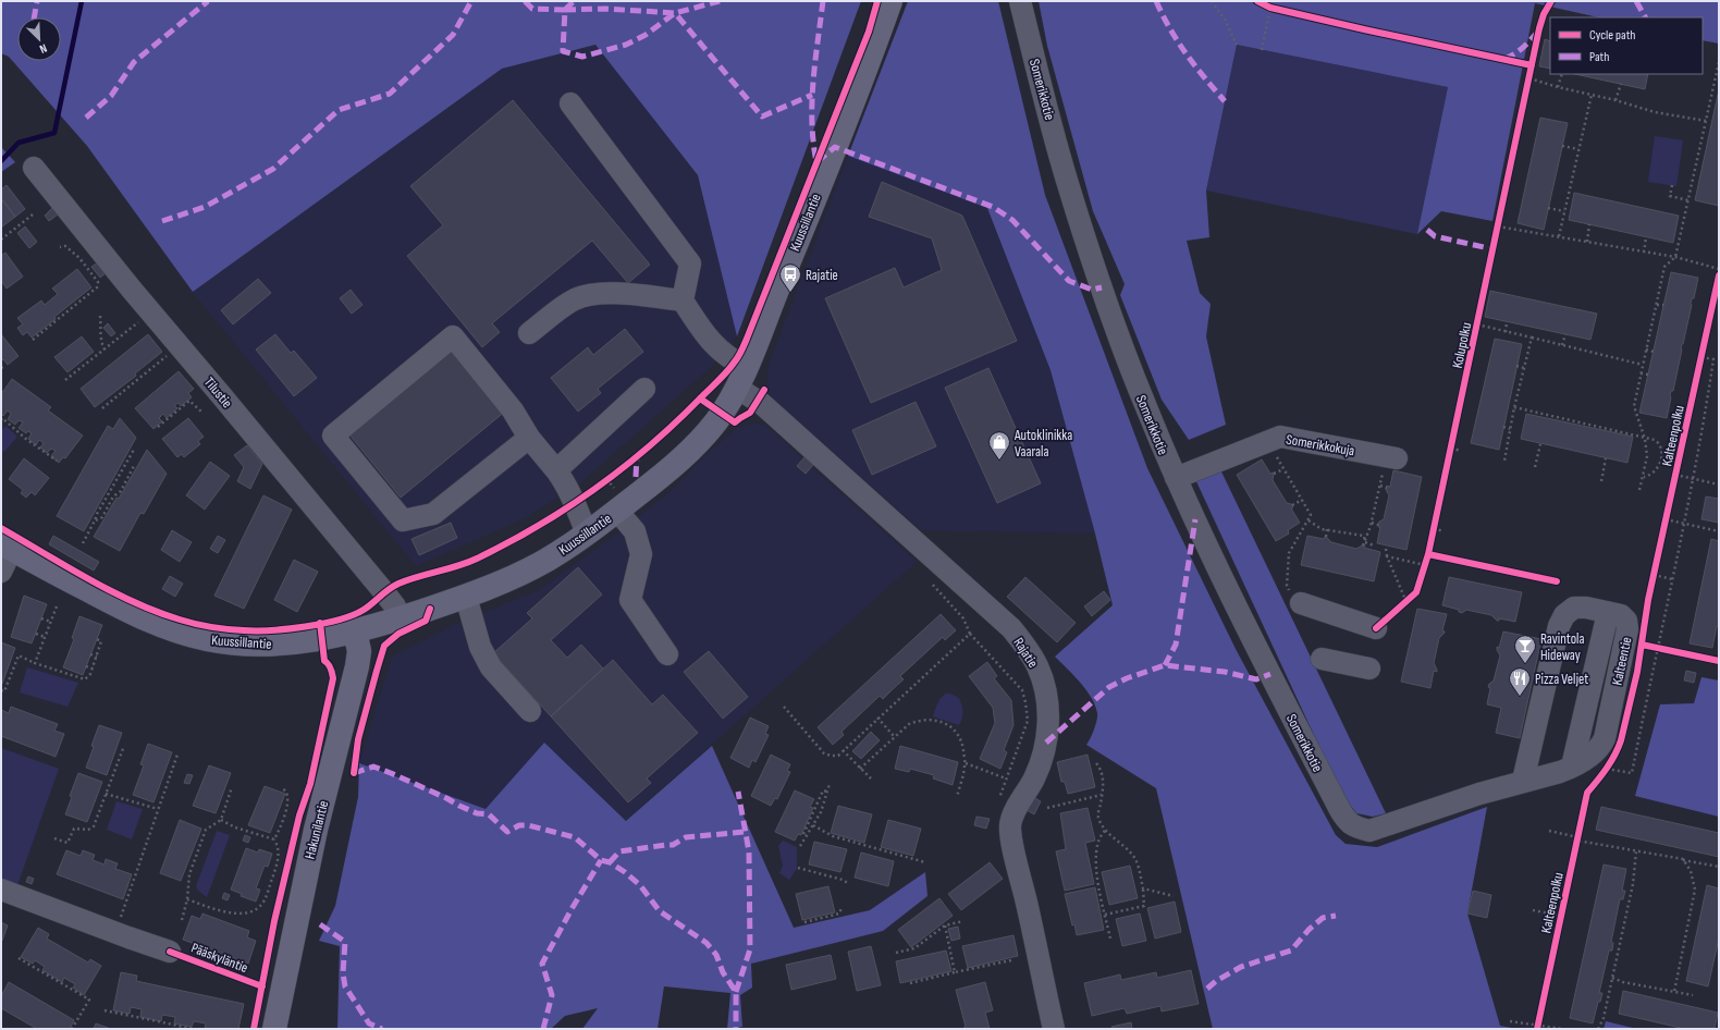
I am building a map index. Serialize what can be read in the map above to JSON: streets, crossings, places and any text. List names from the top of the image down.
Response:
{
  "streets": {
    "main road": ["Kuussillantie", "Hakunilantie"],
    "street": [
      "Somerikkotie",
      "Tilustie",
      "Somerikkokuja",
      "Rajatie",
      "Kalteentie",
      "Pääskyläntie"
    ],
    "cycle path": ["Kolupolku", "Kalteenpolku"]
  },
  "crossings": [
    ["Somerikkotie", "Somerikkokuja"],
    ["Somerikkotie", "Kalteentie"],
    ["Kuussillantie", "Tilustie"],
    ["Kuussillantie", "Rajatie"],
    ["Kuussillantie", "Hakunilantie"]
  ],
  "places": {
    "bus stop": ["Rajatie"],
    "shop": ["Autoklinikka Vaarala"],
    "bar": ["Ravintola Hideway"],
    "restaurant": ["Pizza Veljet"]
  },
  "legend": ["Cycle path", "Path"],
  "north": "bottom right"
}
